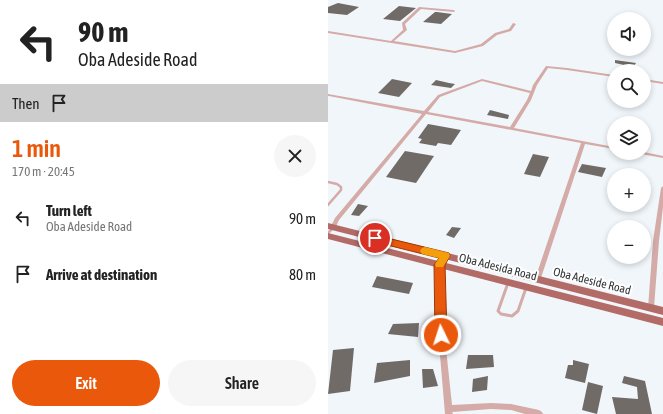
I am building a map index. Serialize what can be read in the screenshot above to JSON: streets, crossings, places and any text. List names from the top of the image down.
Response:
{
  "streets": {
    "main road": ["Oba Adesida Road", "Oba Adeside Road"]
  },
  "crossings": [
    ["Oba Adesida Road", "Oba Adeside Road"]
  ],
  "page": {
    "turn": ["90 m", "Oba Adeside Road"],
    "map_buttons": ["+", "−"],
    "then": "Then",
    "heading": ["1 min", "170 m · 20:45"],
    "list": [
      {
        "name": "Turn left",
        "note": "Oba Adeside Road",
        "value": "90 m"
      },
      {
        "name": "Arrive at destination",
        "value": "80 m"
      }
    ],
    "buttons": ["Exit", "Share"]
  }
}
